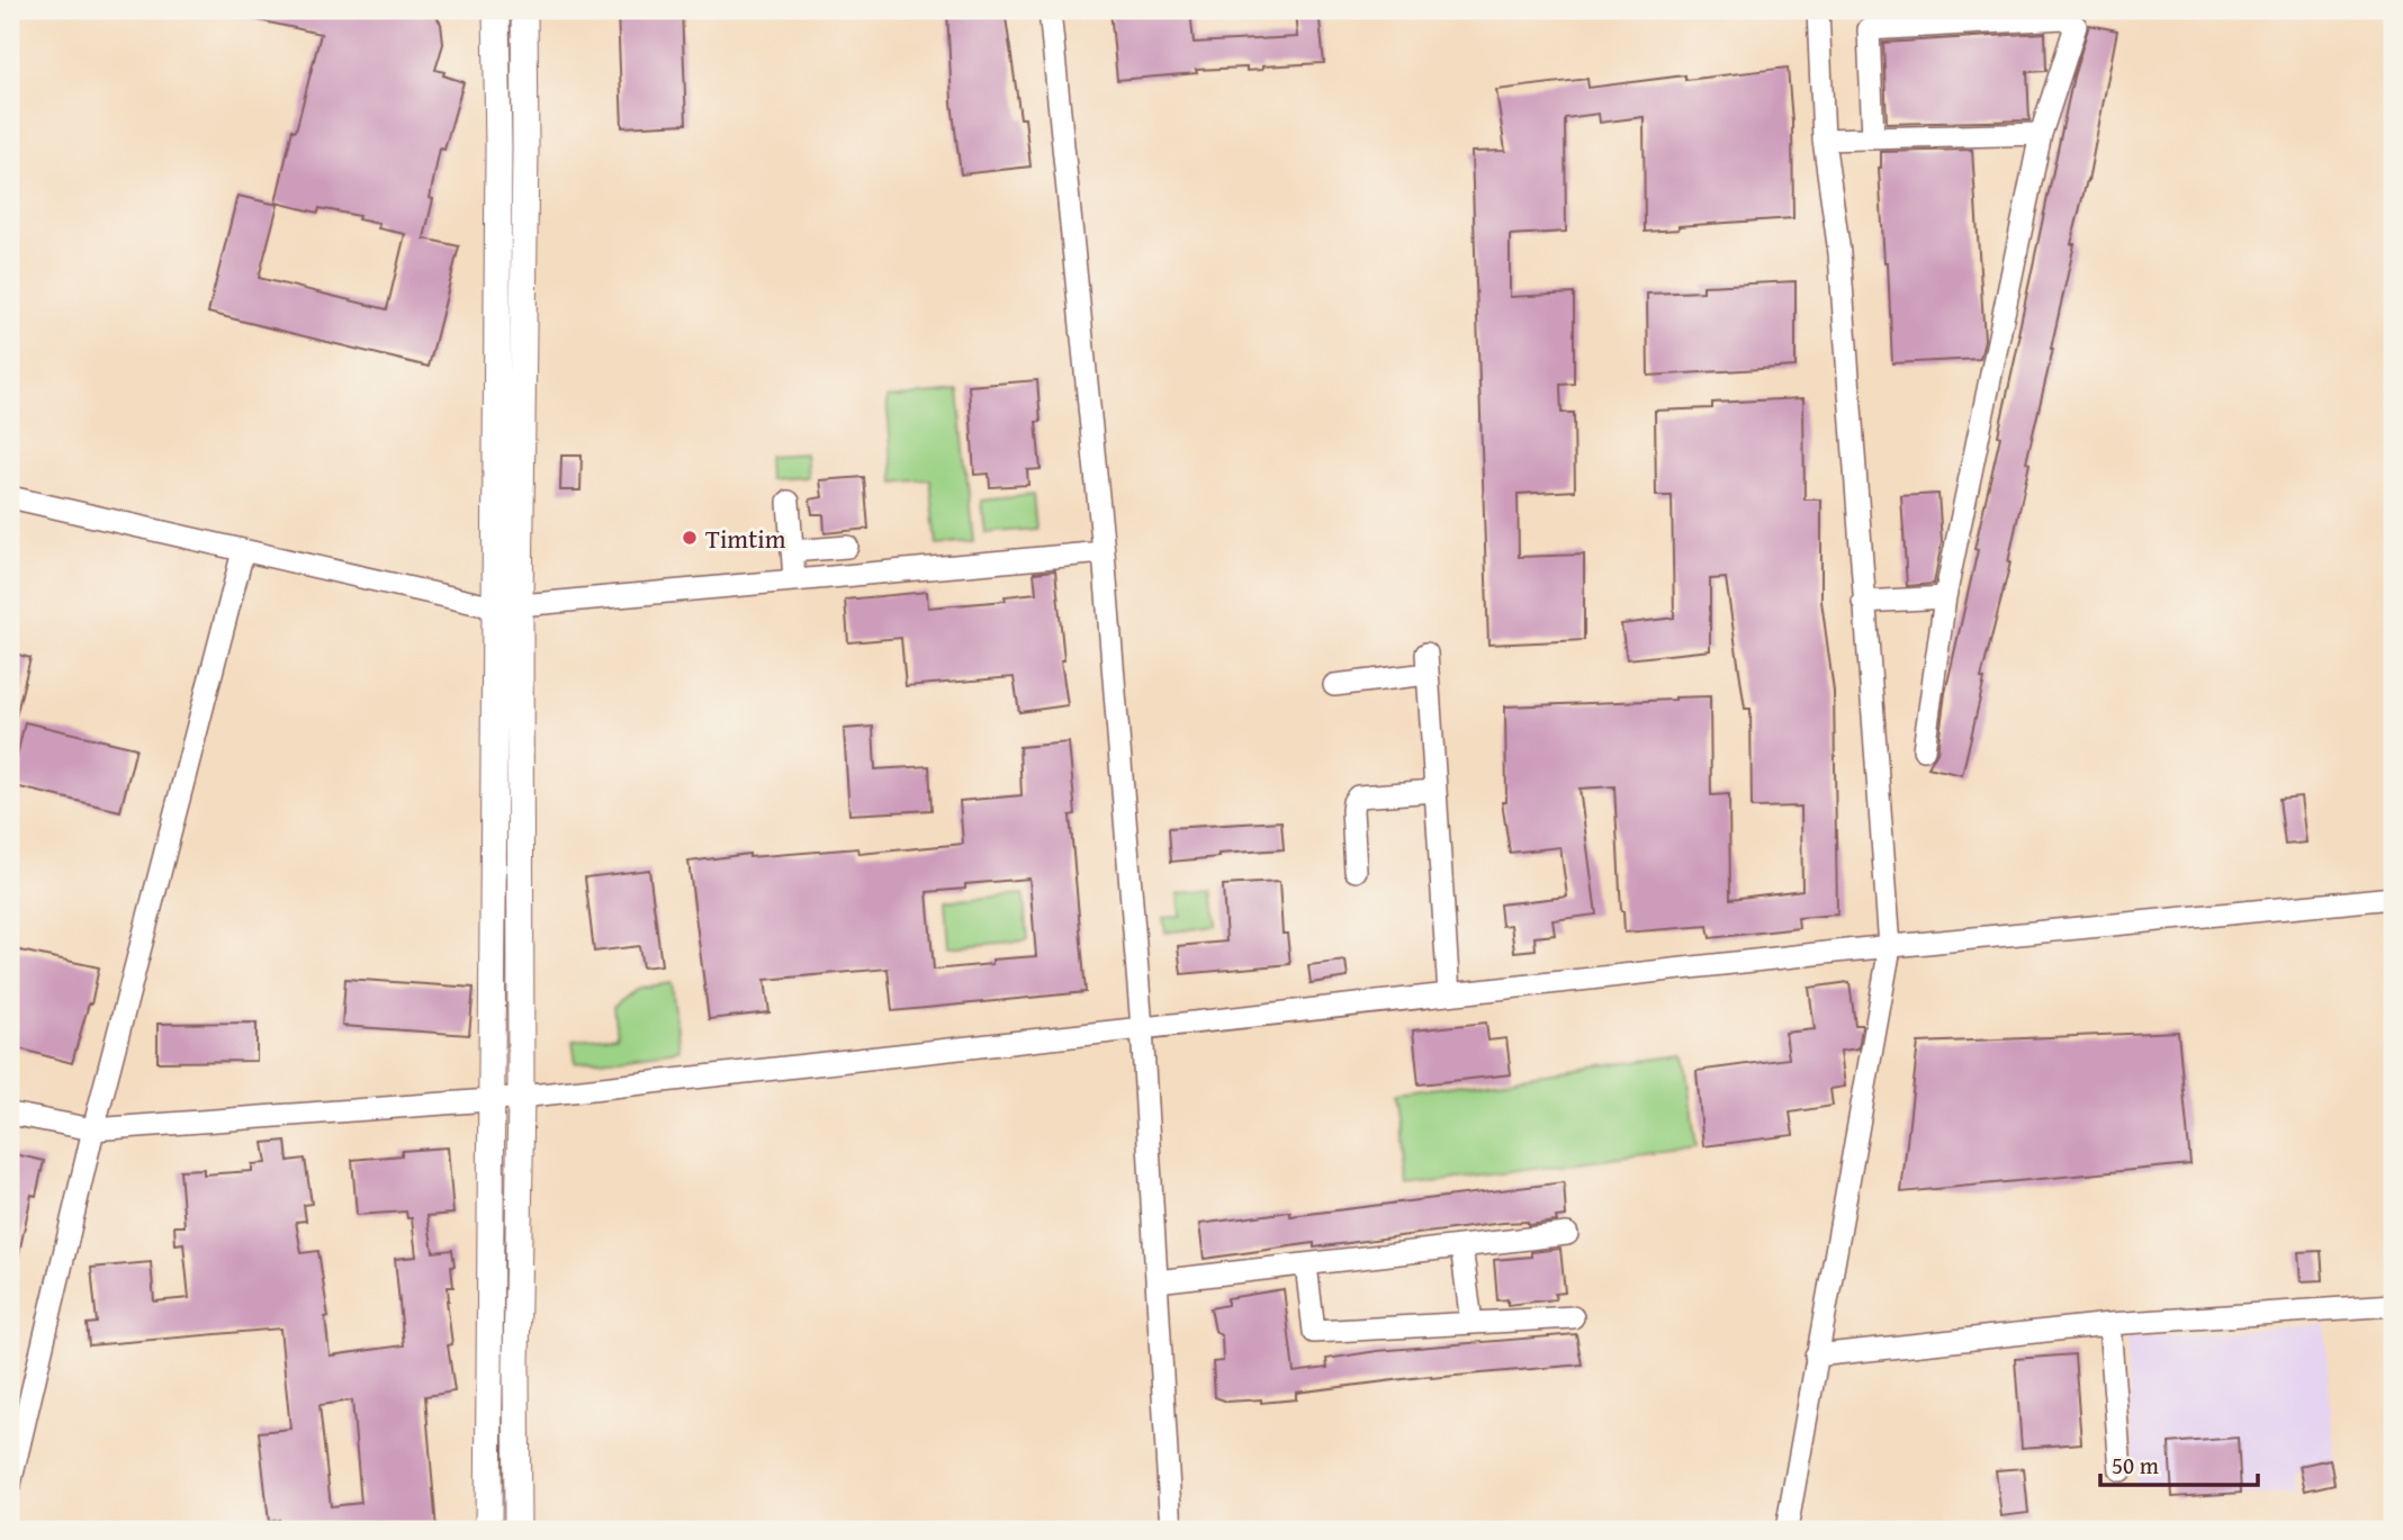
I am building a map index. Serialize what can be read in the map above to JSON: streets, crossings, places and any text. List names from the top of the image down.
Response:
{
  "places": ["Timtim"],
  "scale_bar": "50 m"
}
